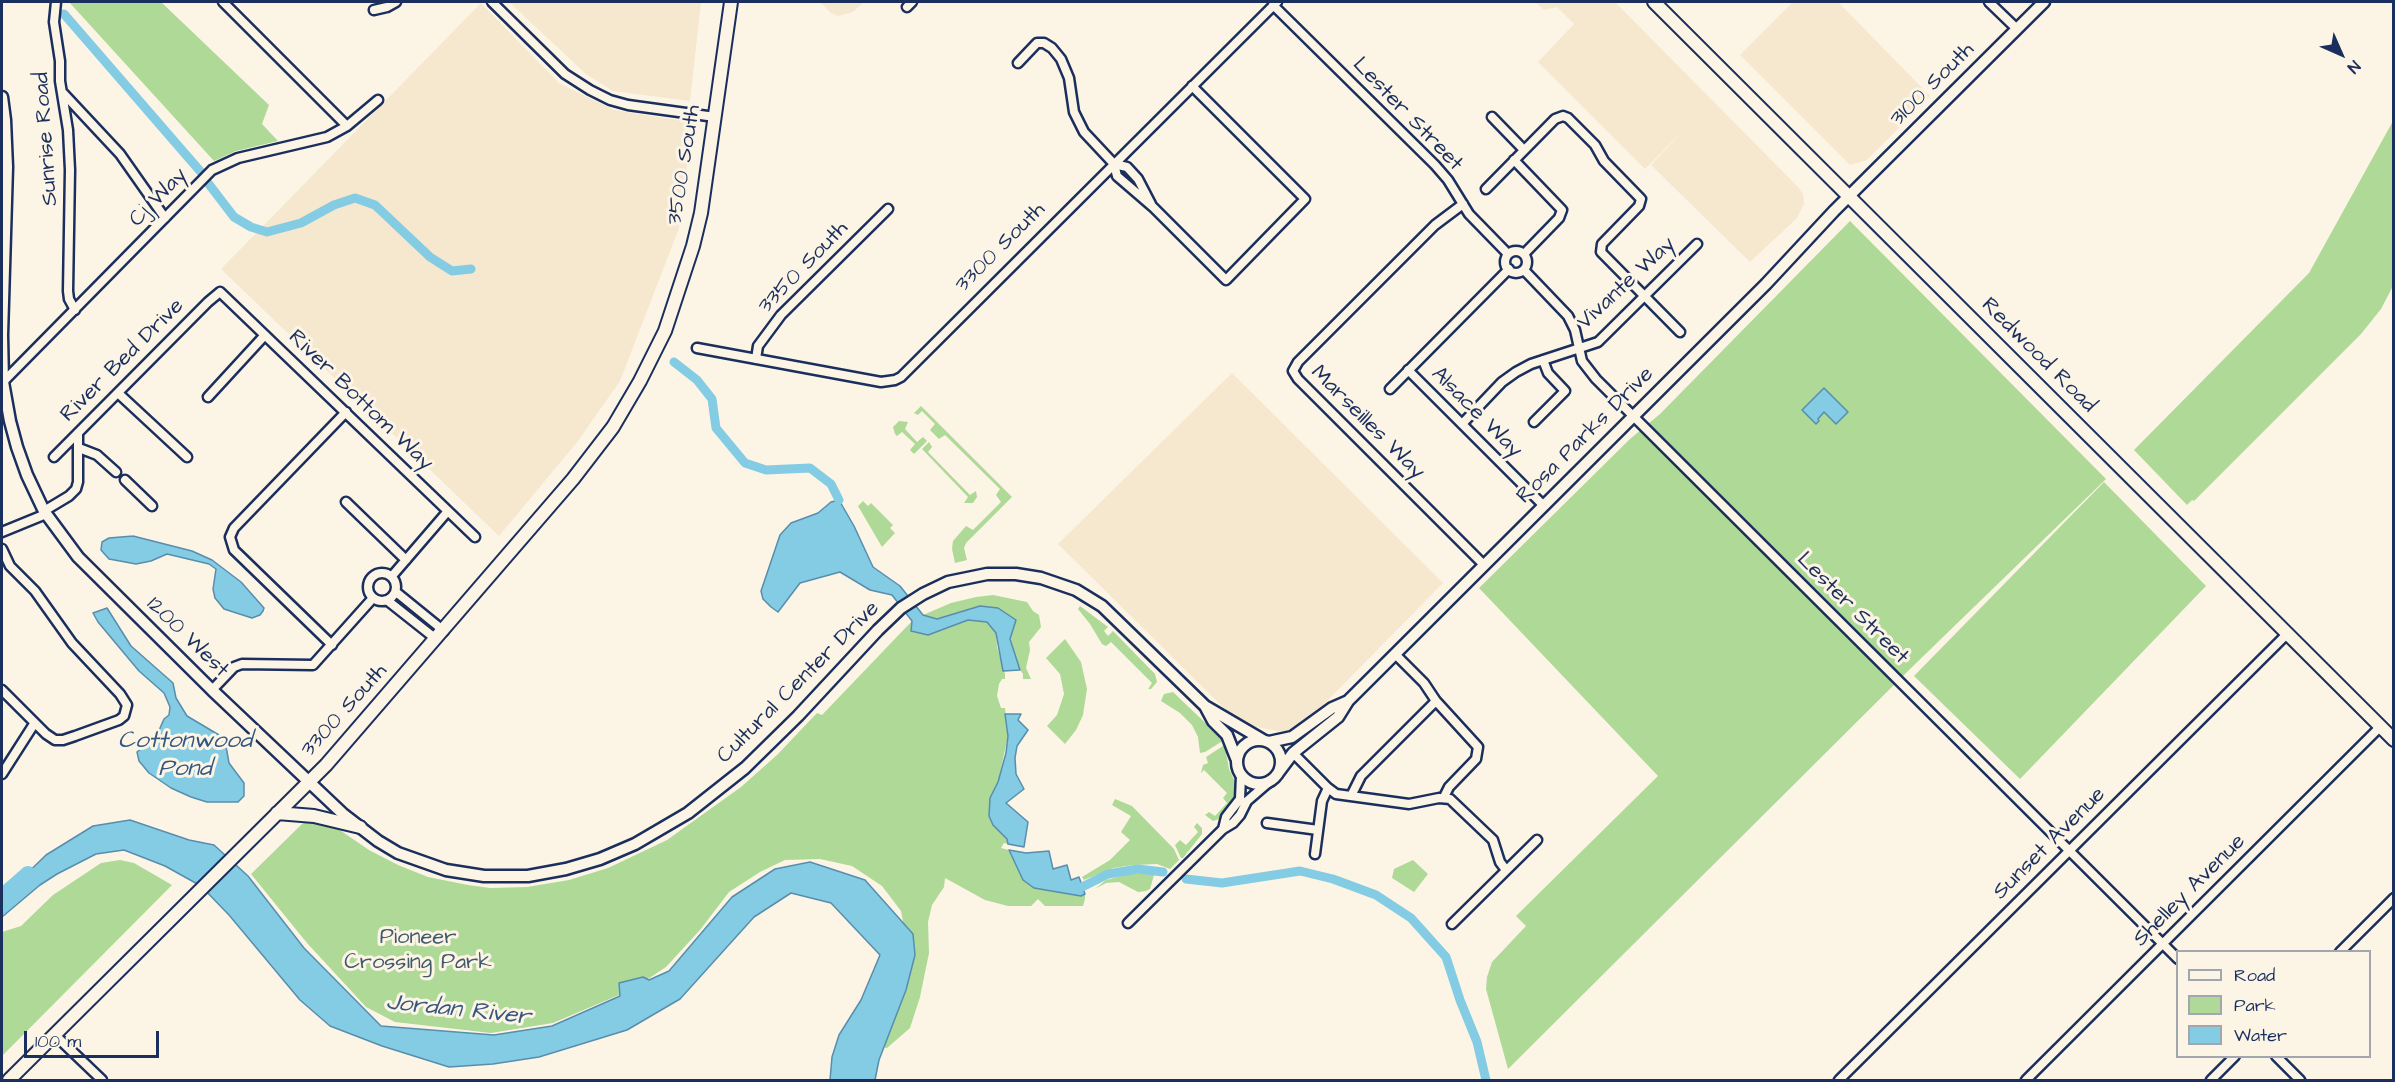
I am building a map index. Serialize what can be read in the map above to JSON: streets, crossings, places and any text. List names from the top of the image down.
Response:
{
  "streets": {
    "main road": ["3500 South", "3300 South", "Redwood Road"],
    "street": [
      "3100 South",
      "Lester Street",
      "Sunrise Road",
      "Cj Way",
      "3350 South",
      "Vivante Way",
      "River Bed Drive",
      "River Bottom Way",
      "Alsace Way",
      "Marseilles Way",
      "Rosa Parks Drive",
      "1200 West",
      "Cultural Center Drive",
      "Sunset Avenue",
      "Shelley Avenue"
    ]
  },
  "crossings": [
    ["3100 South", "Redwood Road"],
    ["3100 South", "Rosa Parks Drive"],
    ["Lester Street", "3300 South"],
    ["Lester Street", "Vivante Way"],
    ["Lester Street", "Alsace Way"],
    ["Lester Street", "Marseilles Way"],
    ["Lester Street", "Rosa Parks Drive"],
    ["Lester Street", "Sunset Avenue"],
    ["Lester Street", "Shelley Avenue"],
    ["Sunrise Road", "Cj Way"],
    ["3500 South", "3300 South"],
    ["Cj Way", "1200 West"],
    ["3300 South", "3350 South"],
    ["3300 South", "1200 West"],
    ["3300 South", "Cultural Center Drive"],
    ["Vivante Way", "Alsace Way"],
    ["Redwood Road", "Rosa Parks Drive"],
    ["Redwood Road", "Sunset Avenue"],
    ["Redwood Road", "Shelley Avenue"],
    ["River Bed Drive", "River Bottom Way"],
    ["Alsace Way", "Rosa Parks Drive"],
    ["Marseilles Way", "Rosa Parks Drive"],
    ["Rosa Parks Drive", "Cultural Center Drive"],
    ["1200 West", "Cultural Center Drive"]
  ],
  "water": ["Cottonwood Pond", "Jordan River"],
  "parks": ["Pioneer Crossing Park"],
  "legend": ["Road", "Park", "Water"],
  "scale_bar": "100 m",
  "north": "bottom right"
}
